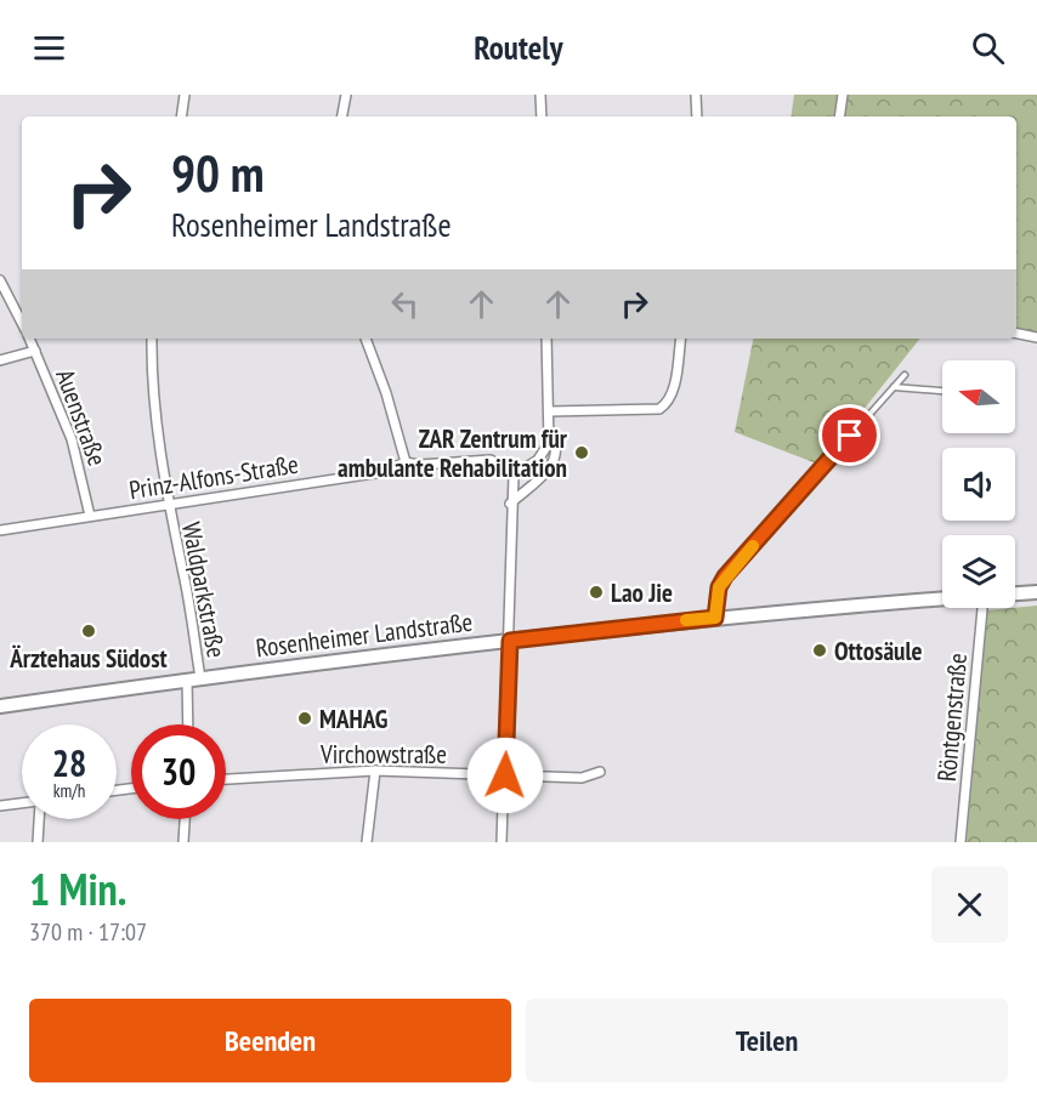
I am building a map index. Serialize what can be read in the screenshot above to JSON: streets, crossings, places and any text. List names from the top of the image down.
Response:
{
  "streets": {
    "main road": ["Rosenheimer Landstraße"],
    "street": [
      "Auenstraße",
      "Prinz-Alfons-Straße",
      "Waldparkstraße",
      "Röntgenstraße",
      "Virchowstraße"
    ]
  },
  "crossings": [
    ["Auenstraße", "Prinz-Alfons-Straße"],
    ["Prinz-Alfons-Straße", "Waldparkstraße"],
    ["Waldparkstraße", "Rosenheimer Landstraße"]
  ],
  "places": [
    "ZAR Zentrum für ambulante Rehabilitation",
    "Lao Jie",
    "Ärztehaus Südost",
    "Ottosäule",
    "MAHAG"
  ],
  "north": "left",
  "page": {
    "header": "Routely",
    "turn": ["90 m", "Rosenheimer Landstraße"],
    "speed": "28 km/h",
    "limit": "30",
    "heading": ["1 Min.", "370 m · 17:07"],
    "buttons": ["Beenden", "Teilen"]
  }
}
